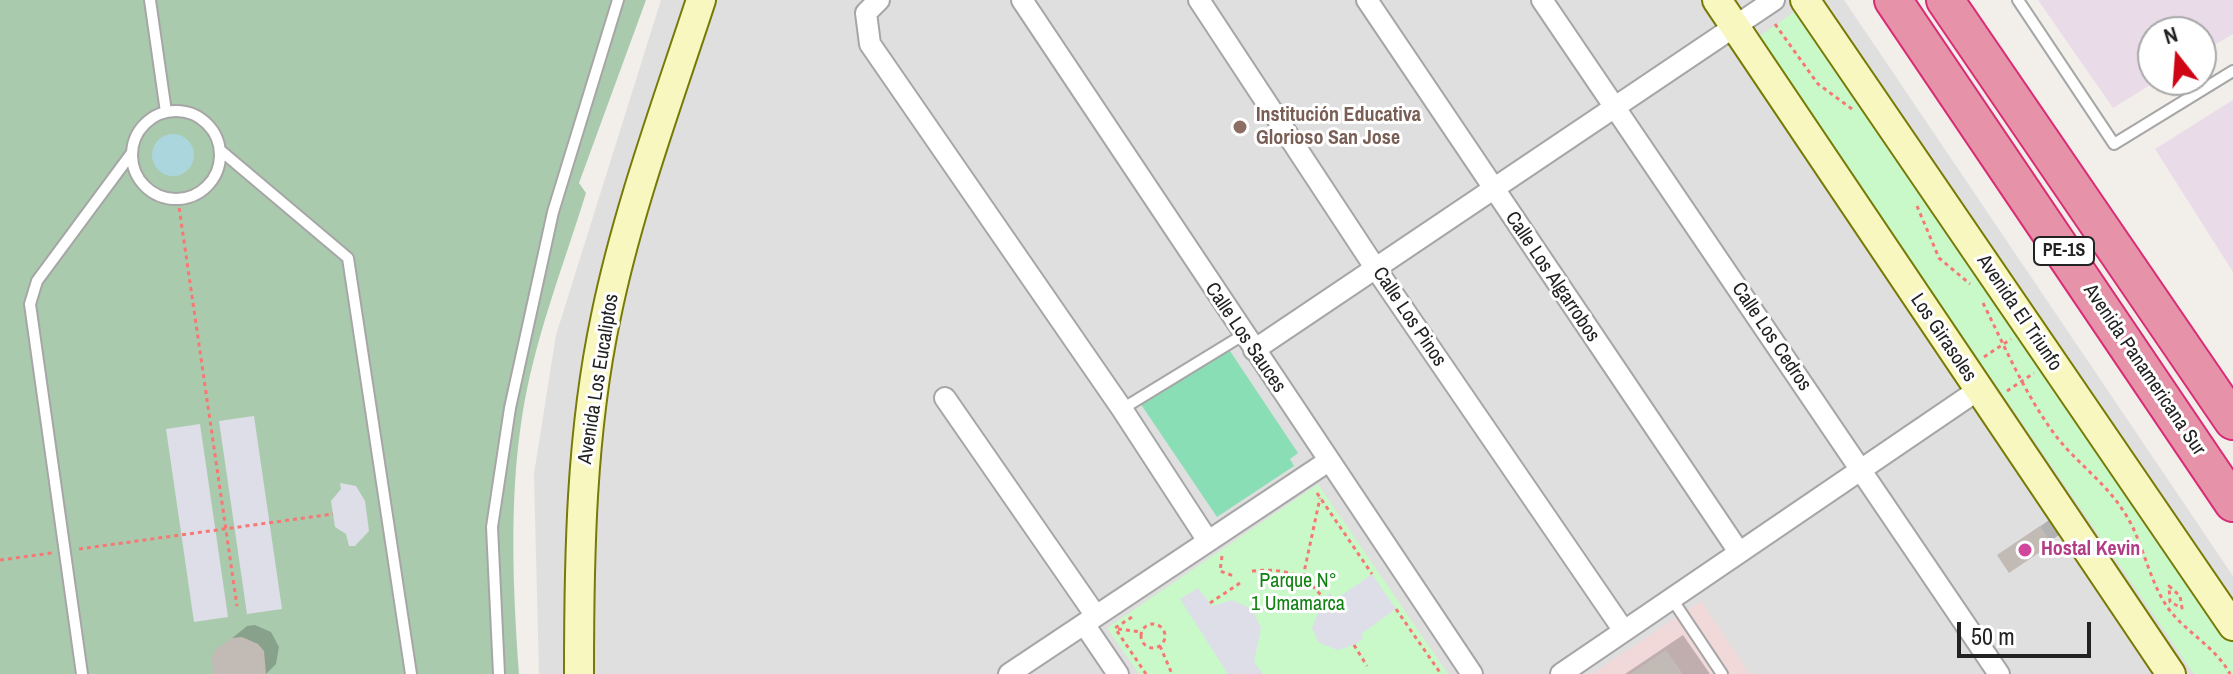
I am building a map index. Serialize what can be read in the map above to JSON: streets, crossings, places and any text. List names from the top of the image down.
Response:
{
  "streets": {
    "highway": ["PE-1S", "Avenida Panamericana Sur"],
    "street": [
      "Calle Los Algarrobos",
      "Avenida El Triunfo",
      "Calle Los Pinos",
      "Calle Los Cedros",
      "Calle Los Sauces",
      "Los Girasoles",
      "Avenida Los Eucaliptos"
    ]
  },
  "parks": ["Parque N° 1 Umamarca"],
  "places": ["Institución Educativa Glorioso San Jose", "Hostal Kevin"],
  "scale_bar": "50 m",
  "north": "top"
}
